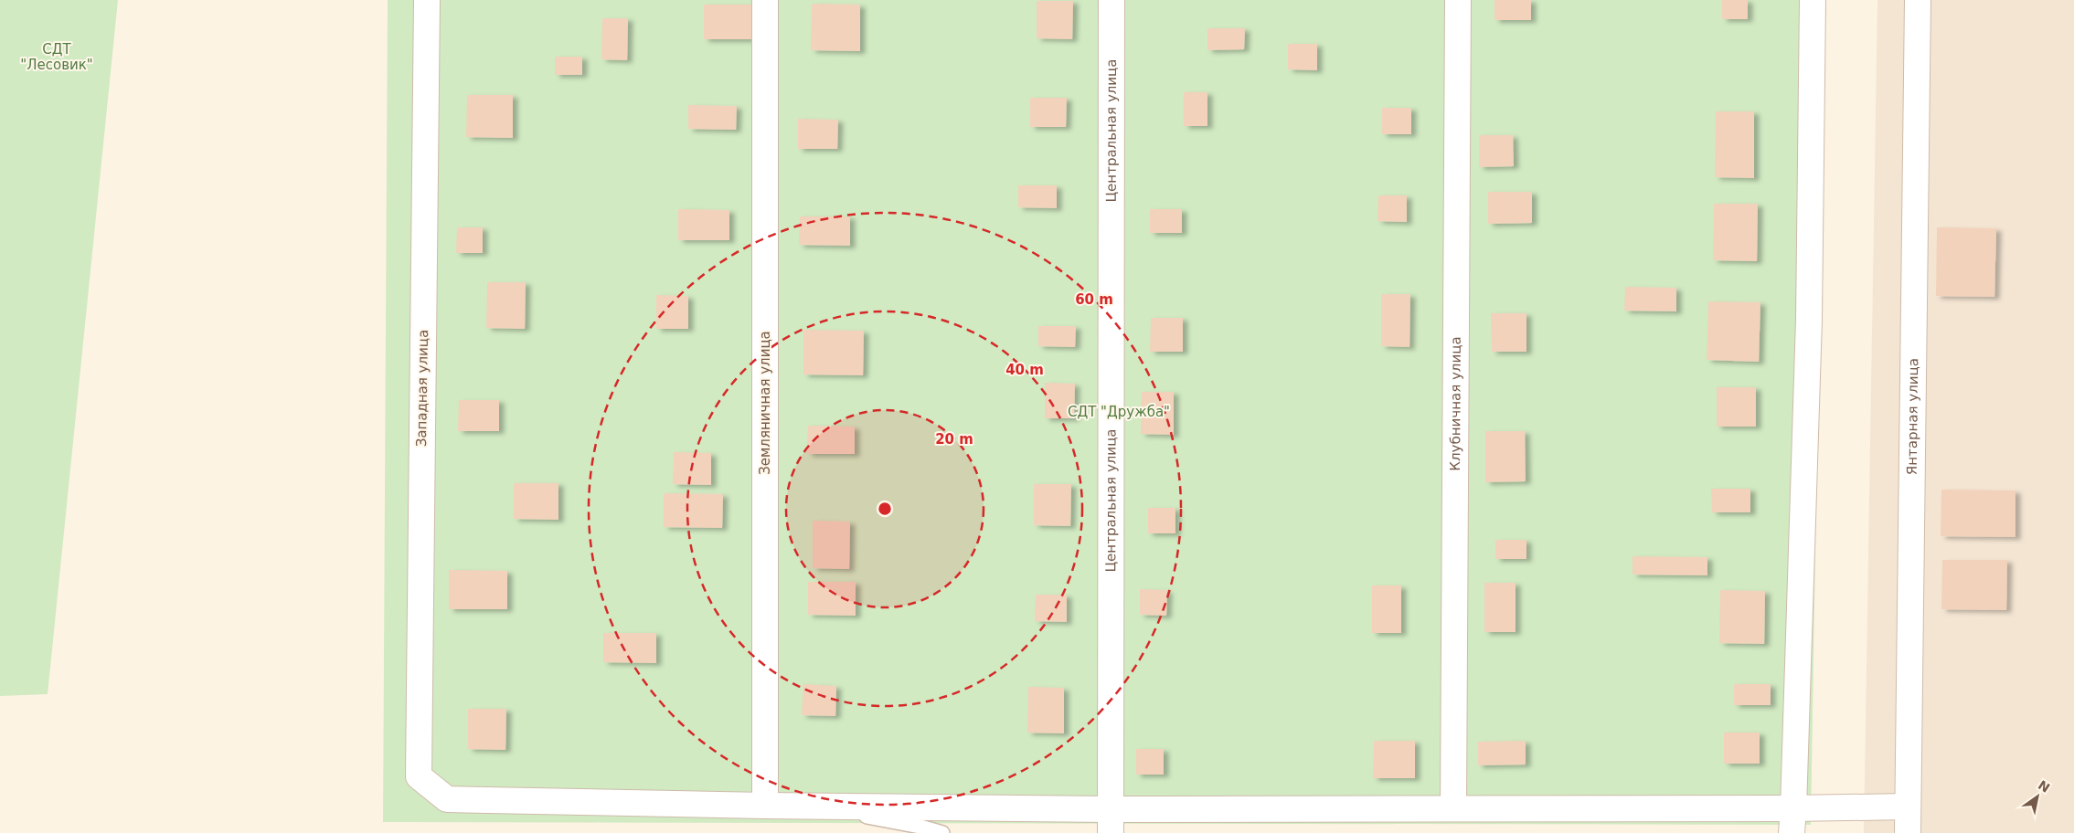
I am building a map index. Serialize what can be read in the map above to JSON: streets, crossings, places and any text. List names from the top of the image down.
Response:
{
  "streets": {
    "street": [
      "Центральная улица",
      "Западная улица",
      "Земляничная улица",
      "Клубничная улица",
      "Янтарная улица"
    ]
  },
  "crossings": [
    ["Западная улица", "Земляничная улица"]
  ],
  "parks": ["СДТ \"Лесовик\"", "СДТ \"Дружба\""],
  "north": "top right",
  "rings": ["60 m", "40 m", "20 m"]
}
